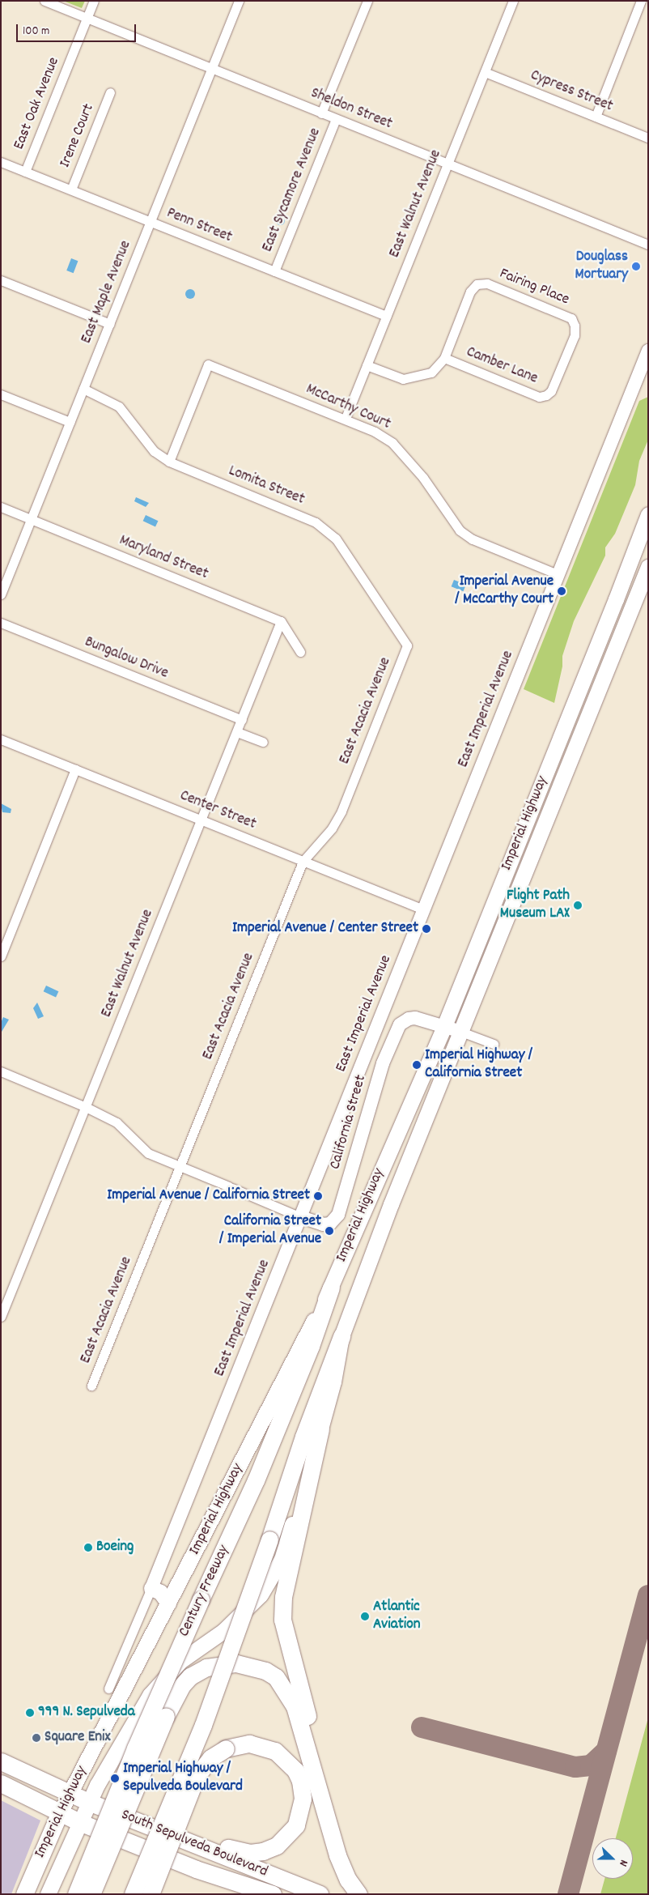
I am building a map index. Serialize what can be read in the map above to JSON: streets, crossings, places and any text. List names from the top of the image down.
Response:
{
  "streets": {
    "highway": ["Imperial Highway", "Century Freeway", "South Sepulveda Boulevard"],
    "street": [
      "Cypress Street",
      "East Oak Avenue",
      "Sheldon Street",
      "Irene Court",
      "East Sycamore Avenue",
      "East Walnut Avenue",
      "Penn Street",
      "Fairing Place",
      "East Maple Avenue",
      "Camber Lane",
      "McCarthy Court",
      "Lomita Street",
      "Maryland Street",
      "Bungalow Drive",
      "East Imperial Avenue",
      "East Acacia Avenue",
      "Center Street",
      "California Street"
    ]
  },
  "crossings": [
    ["Cypress Street", "East Walnut Avenue"],
    ["East Oak Avenue", "Sheldon Street"],
    ["East Oak Avenue", "Penn Street"],
    ["Sheldon Street", "East Sycamore Avenue"],
    ["Sheldon Street", "East Walnut Avenue"],
    ["Sheldon Street", "East Maple Avenue"],
    ["Irene Court", "Penn Street"],
    ["East Sycamore Avenue", "Penn Street"],
    ["East Walnut Avenue", "Penn Street"],
    ["East Walnut Avenue", "Fairing Place"],
    ["East Walnut Avenue", "McCarthy Court"],
    ["East Walnut Avenue", "Maryland Street"],
    ["East Walnut Avenue", "Bungalow Drive"],
    ["East Walnut Avenue", "Center Street"],
    ["East Walnut Avenue", "California Street"],
    ["Penn Street", "East Maple Avenue"],
    ["Fairing Place", "Camber Lane"],
    ["East Maple Avenue", "Lomita Street"],
    ["East Maple Avenue", "Maryland Street"],
    ["McCarthy Court", "Lomita Street"],
    ["McCarthy Court", "East Imperial Avenue"],
    ["Lomita Street", "East Acacia Avenue"],
    ["East Imperial Avenue", "Center Street"],
    ["East Imperial Avenue", "California Street"],
    ["East Acacia Avenue", "Center Street"],
    ["East Acacia Avenue", "California Street"],
    ["Imperial Highway", "California Street"],
    ["Imperial Highway", "Century Freeway"],
    ["Imperial Highway", "South Sepulveda Boulevard"]
  ],
  "places": [
    "Douglass Mortuary",
    "Imperial Avenue / McCarthy Court",
    "Flight Path Museum LAX",
    "Imperial Avenue / Center Street",
    "Imperial Highway / California Street",
    "Imperial Avenue / California Street",
    "California Street / Imperial Avenue",
    "Boeing",
    "Atlantic Aviation",
    "999 N. Sepulveda",
    "Square Enix",
    "Imperial Highway / Sepulveda Boulevard"
  ],
  "scale_bar": "100 m",
  "north": "right"
}
